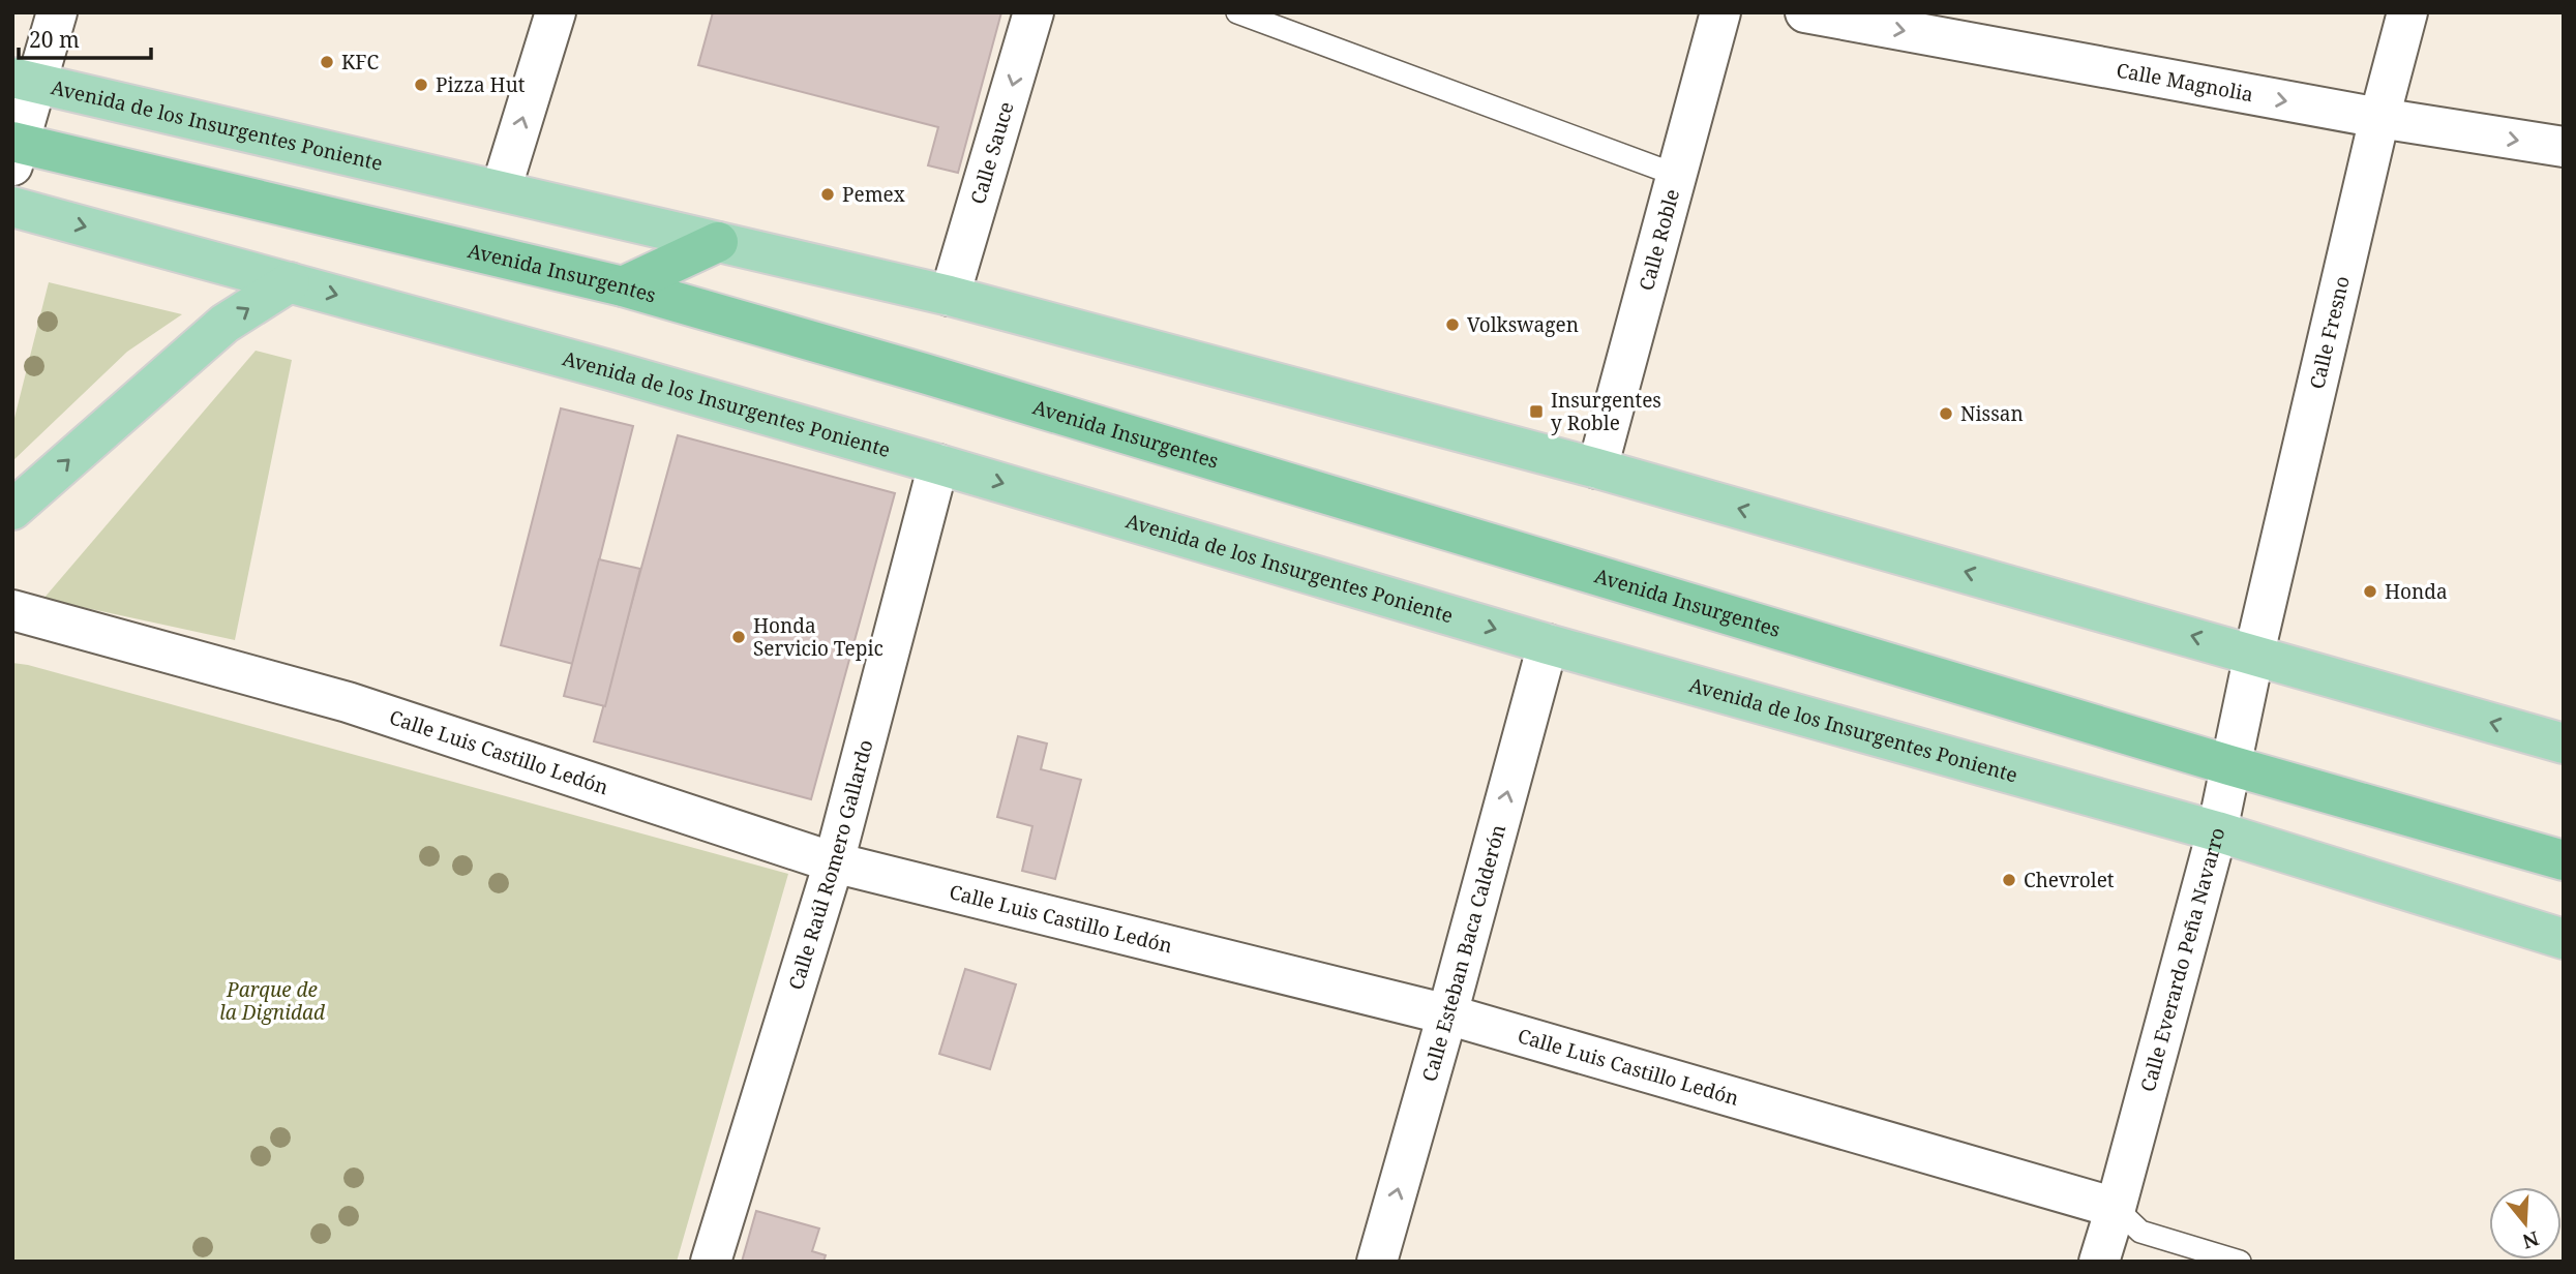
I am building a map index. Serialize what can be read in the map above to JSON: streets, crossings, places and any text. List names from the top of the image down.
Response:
{
  "streets": {
    "highway": ["Avenida Insurgentes"],
    "main road": ["Avenida de los Insurgentes Poniente"],
    "street": [
      "Calle Magnolia",
      "Calle Sauce",
      "Calle Roble",
      "Calle Fresno",
      "Calle Luis Castillo Ledón",
      "Calle Raúl Romero Gallardo",
      "Calle Esteban Baca Calderón",
      "Calle Everardo Peña Navarro"
    ]
  },
  "crossings": [
    ["Calle Magnolia", "Calle Fresno"],
    ["Avenida de los Insurgentes Poniente", "Calle Sauce"],
    ["Avenida de los Insurgentes Poniente", "Calle Roble"],
    ["Avenida de los Insurgentes Poniente", "Calle Fresno"],
    ["Avenida de los Insurgentes Poniente", "Calle Raúl Romero Gallardo"],
    ["Avenida de los Insurgentes Poniente", "Calle Esteban Baca Calderón"],
    ["Avenida de los Insurgentes Poniente", "Calle Everardo Peña Navarro"],
    ["Avenida Insurgentes", "Calle Everardo Peña Navarro"],
    ["Calle Fresno", "Calle Everardo Peña Navarro"],
    ["Calle Luis Castillo Ledón", "Calle Raúl Romero Gallardo"],
    ["Calle Luis Castillo Ledón", "Calle Esteban Baca Calderón"],
    ["Calle Luis Castillo Ledón", "Calle Everardo Peña Navarro"]
  ],
  "one_way": ["Calle Magnolia", "Calle Sauce", "Calle Esteban Baca Calderón"],
  "parks": ["Parque de la Dignidad"],
  "places": {
    "other": [
      "KFC",
      "Pizza Hut",
      "Pemex",
      "Volkswagen",
      "Nissan",
      "Honda",
      "Honda Servicio Tepic",
      "Chevrolet"
    ],
    "transit": ["Insurgentes y Roble"]
  },
  "scale_bar": "20 m",
  "north": "bottom"
}
